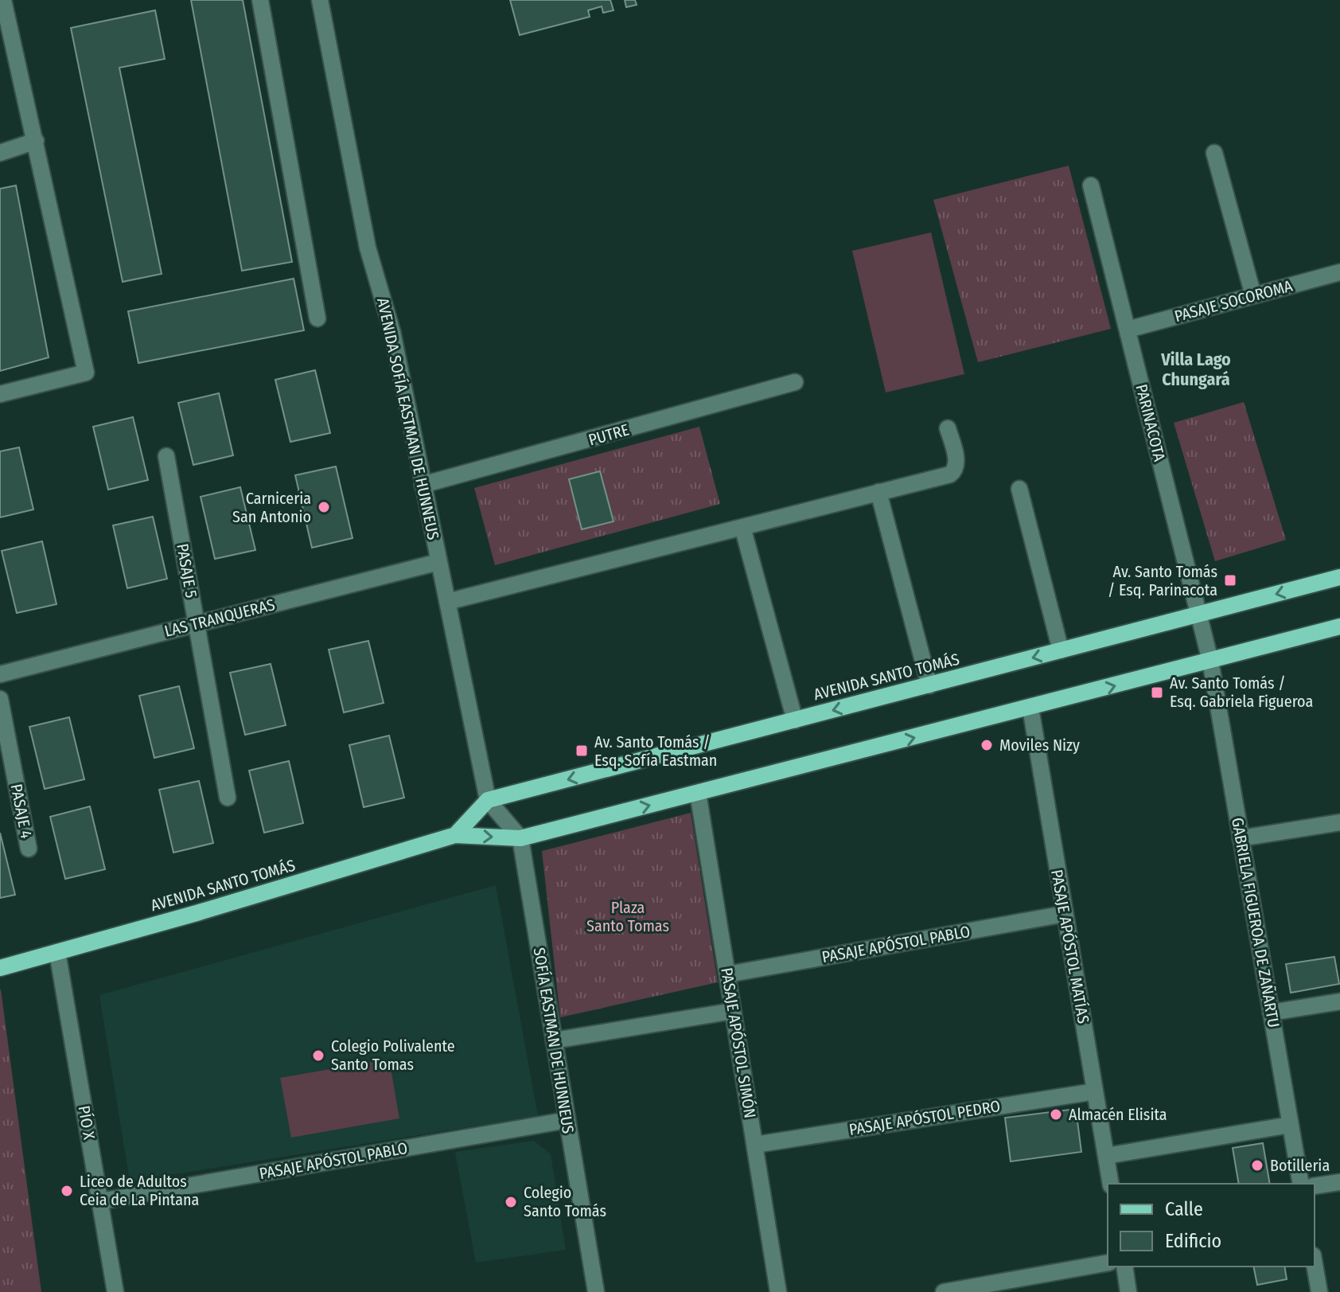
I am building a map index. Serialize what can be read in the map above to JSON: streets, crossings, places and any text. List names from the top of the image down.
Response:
{
  "streets": {
    "main road": ["AVENIDA SANTO TOMÁS"],
    "street": [
      "PASAJE SOCOROMA",
      "AVENIDA SOFÍA EASTMAN DE HUNNEUS",
      "PARINACOTA",
      "PUTRE",
      "PASAJE 5",
      "LAS TRANQUERAS",
      "PASAJE 4",
      "GABRIELA FIGUEROA DE ZAÑARTU",
      "PASAJE APÓSTOL PABLO",
      "PASAJE APÓSTOL MATÍAS",
      "SOFÍA EASTMAN DE HUNNEUS",
      "PASAJE APÓSTOL SIMÓN",
      "PASAJE APÓSTOL PEDRO",
      "PÍO X"
    ]
  },
  "crossings": [
    ["PASAJE SOCOROMA", "PARINACOTA"],
    ["AVENIDA SOFÍA EASTMAN DE HUNNEUS", "PUTRE"],
    ["AVENIDA SOFÍA EASTMAN DE HUNNEUS", "LAS TRANQUERAS"],
    ["AVENIDA SOFÍA EASTMAN DE HUNNEUS", "AVENIDA SANTO TOMÁS"],
    ["PARINACOTA", "AVENIDA SANTO TOMÁS"],
    ["PARINACOTA", "GABRIELA FIGUEROA DE ZAÑARTU"],
    ["PASAJE 5", "LAS TRANQUERAS"],
    ["AVENIDA SANTO TOMÁS", "GABRIELA FIGUEROA DE ZAÑARTU"],
    ["AVENIDA SANTO TOMÁS", "PASAJE APÓSTOL MATÍAS"],
    ["AVENIDA SANTO TOMÁS", "SOFÍA EASTMAN DE HUNNEUS"],
    ["AVENIDA SANTO TOMÁS", "PASAJE APÓSTOL SIMÓN"],
    ["AVENIDA SANTO TOMÁS", "PÍO X"],
    ["PASAJE APÓSTOL PABLO", "PASAJE APÓSTOL MATÍAS"],
    ["PASAJE APÓSTOL PABLO", "SOFÍA EASTMAN DE HUNNEUS"],
    ["PASAJE APÓSTOL PABLO", "PASAJE APÓSTOL SIMÓN"],
    ["PASAJE APÓSTOL PABLO", "PÍO X"],
    ["PASAJE APÓSTOL MATÍAS", "PASAJE APÓSTOL PEDRO"],
    ["PASAJE APÓSTOL SIMÓN", "PASAJE APÓSTOL PEDRO"]
  ],
  "districts": ["Villa Lago Chungará"],
  "parks": ["Plaza Santo Tomas"],
  "places": {
    "other": [
      "Carniceria San Antonio",
      "Moviles Nizy",
      "Colegio Polivalente Santo Tomas",
      "Almacén Elisita",
      "Botilleria",
      "Liceo de Adultos Ceia de La Pintana",
      "Colegio Santo Tomás"
    ],
    "transit": ["Av. Santo Tomás / Esq. Parinacota", "Av. Santo Tomás / Esq. Gabriela Figueroa", "Av. Santo Tomás / Esq. Sofía Eastman"]
  },
  "legend": ["Calle", "Edificio"]
}
